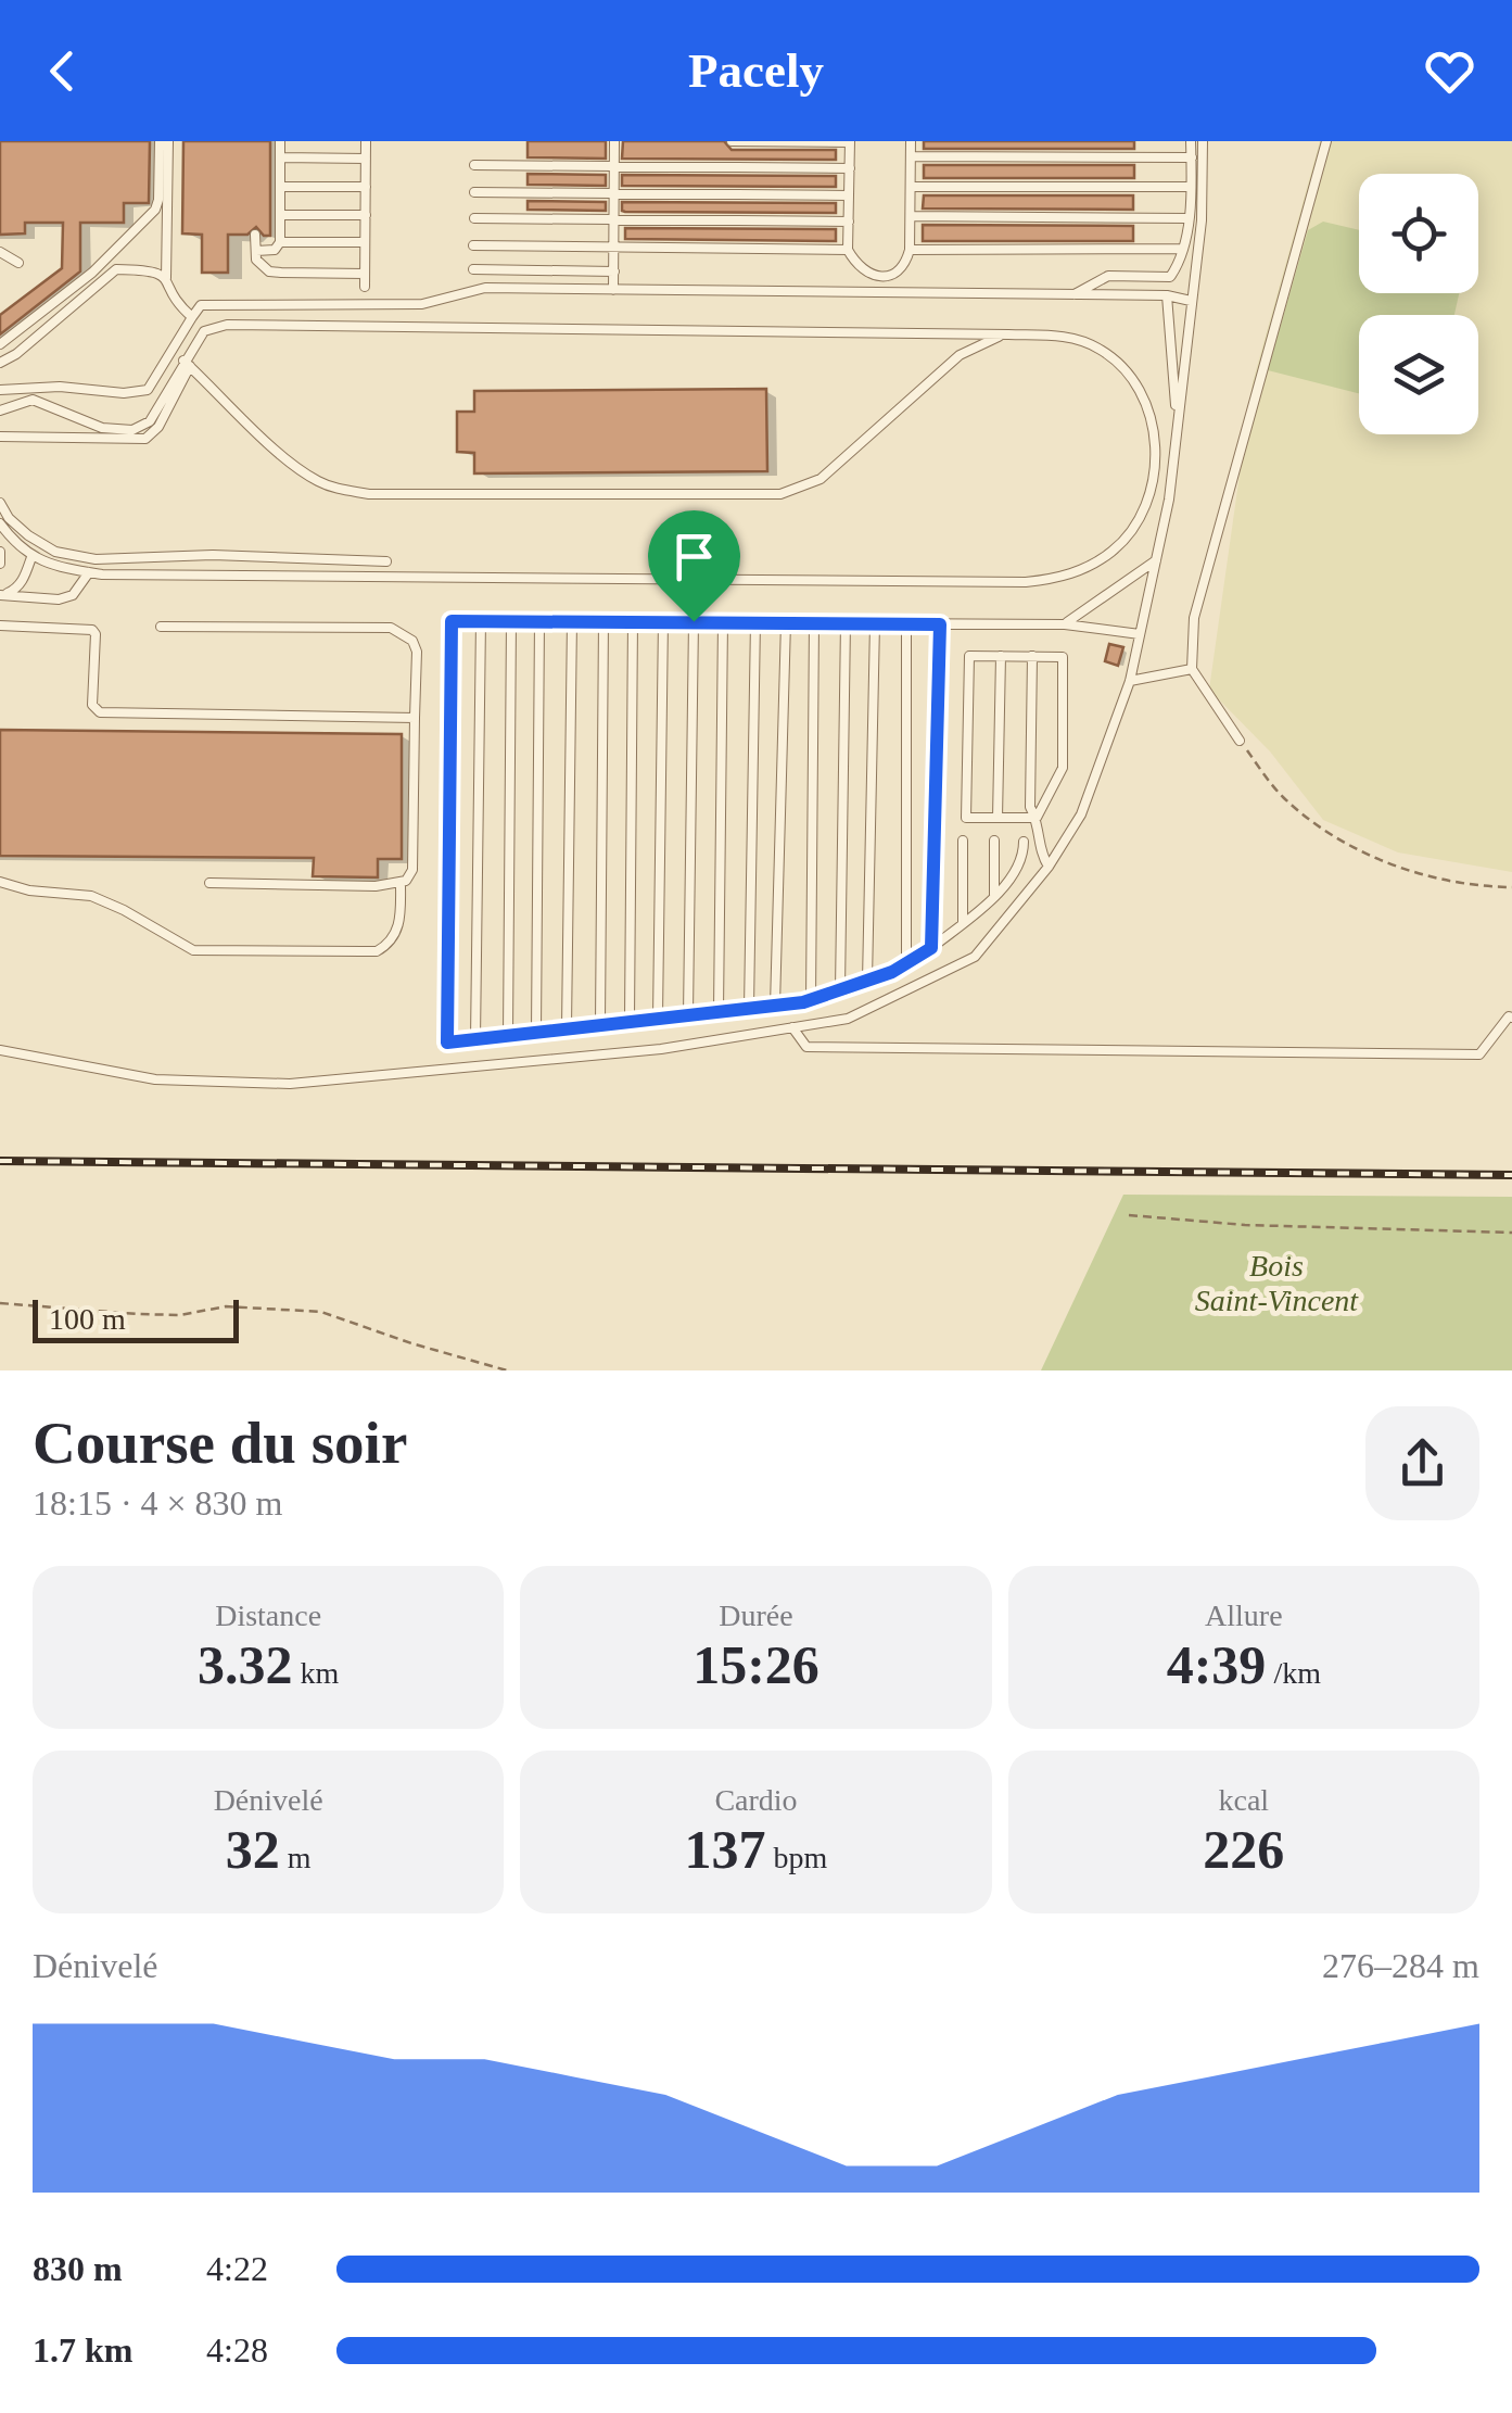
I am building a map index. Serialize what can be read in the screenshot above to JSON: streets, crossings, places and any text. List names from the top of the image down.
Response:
{
  "parks": ["Bois Saint-Vincent"],
  "scale_bar": "100 m",
  "page": {
    "header": "Pacely",
    "scale": "100 m",
    "heading": ["Course du soir", "18:15 · 4 × 830 m"],
    "stats": [
      ["Distance", "3.32 km"],
      ["Durée", "15:26"],
      ["Allure", "4:39 /km"],
      ["Dénivelé", "32 m"],
      ["Cardio", "137 bpm"],
      ["kcal", "226"]
    ],
    "chart": ["Dénivelé", "276–284 m"],
    "list": [
      {
        "name": "830 m",
        "note": "4:22"
      },
      {
        "name": "1.7 km",
        "note": "4:28"
      }
    ]
  }
}
